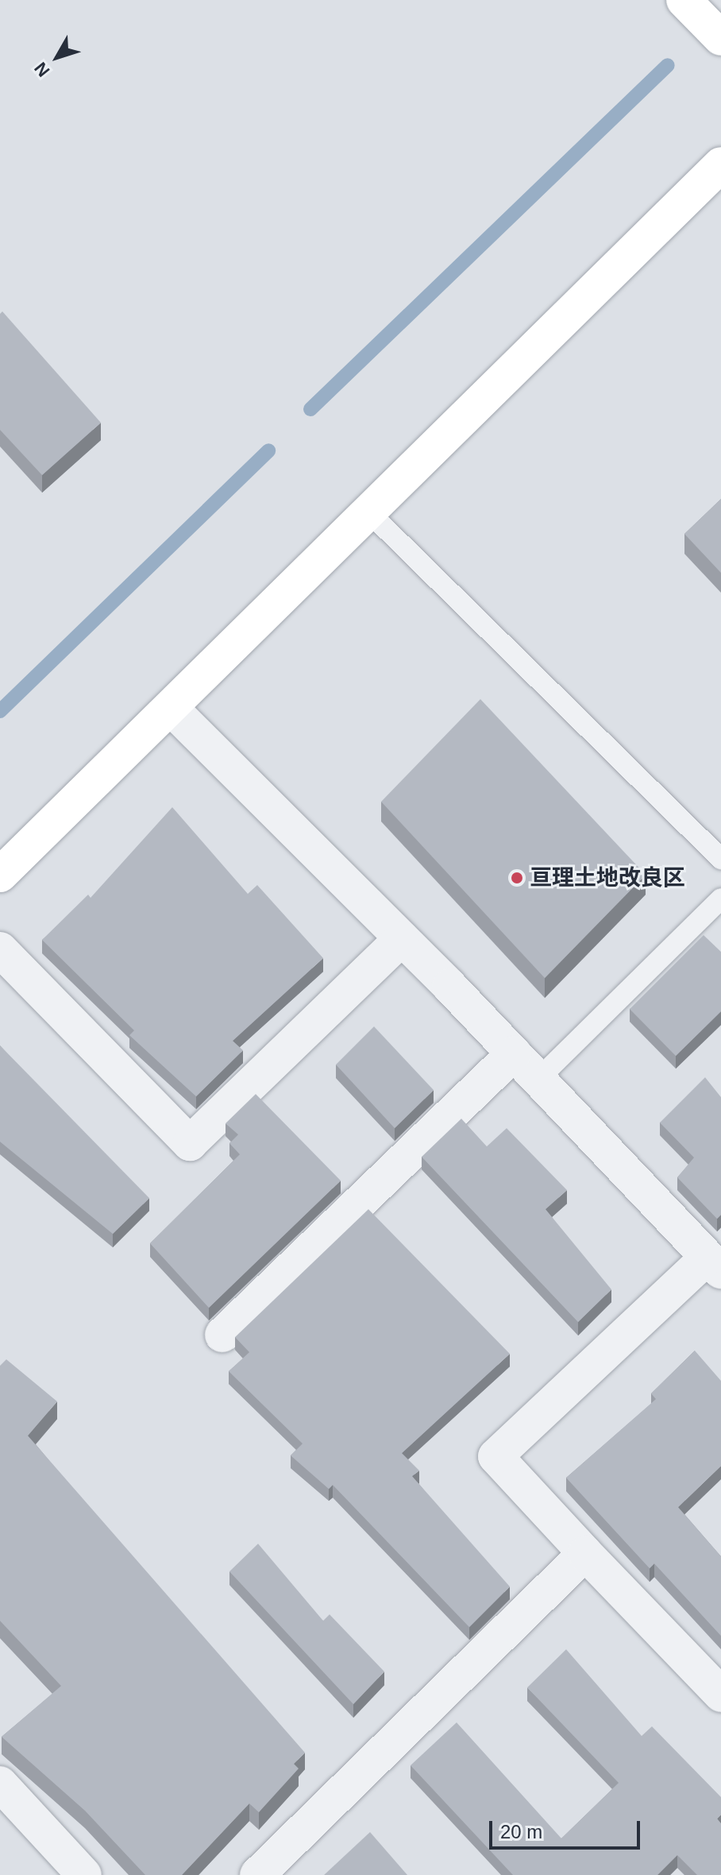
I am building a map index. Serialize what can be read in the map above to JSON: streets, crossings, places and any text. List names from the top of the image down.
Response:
{
  "places": ["亘理土地改良区"],
  "scale_bar": "20 m",
  "north": "bottom left"
}
